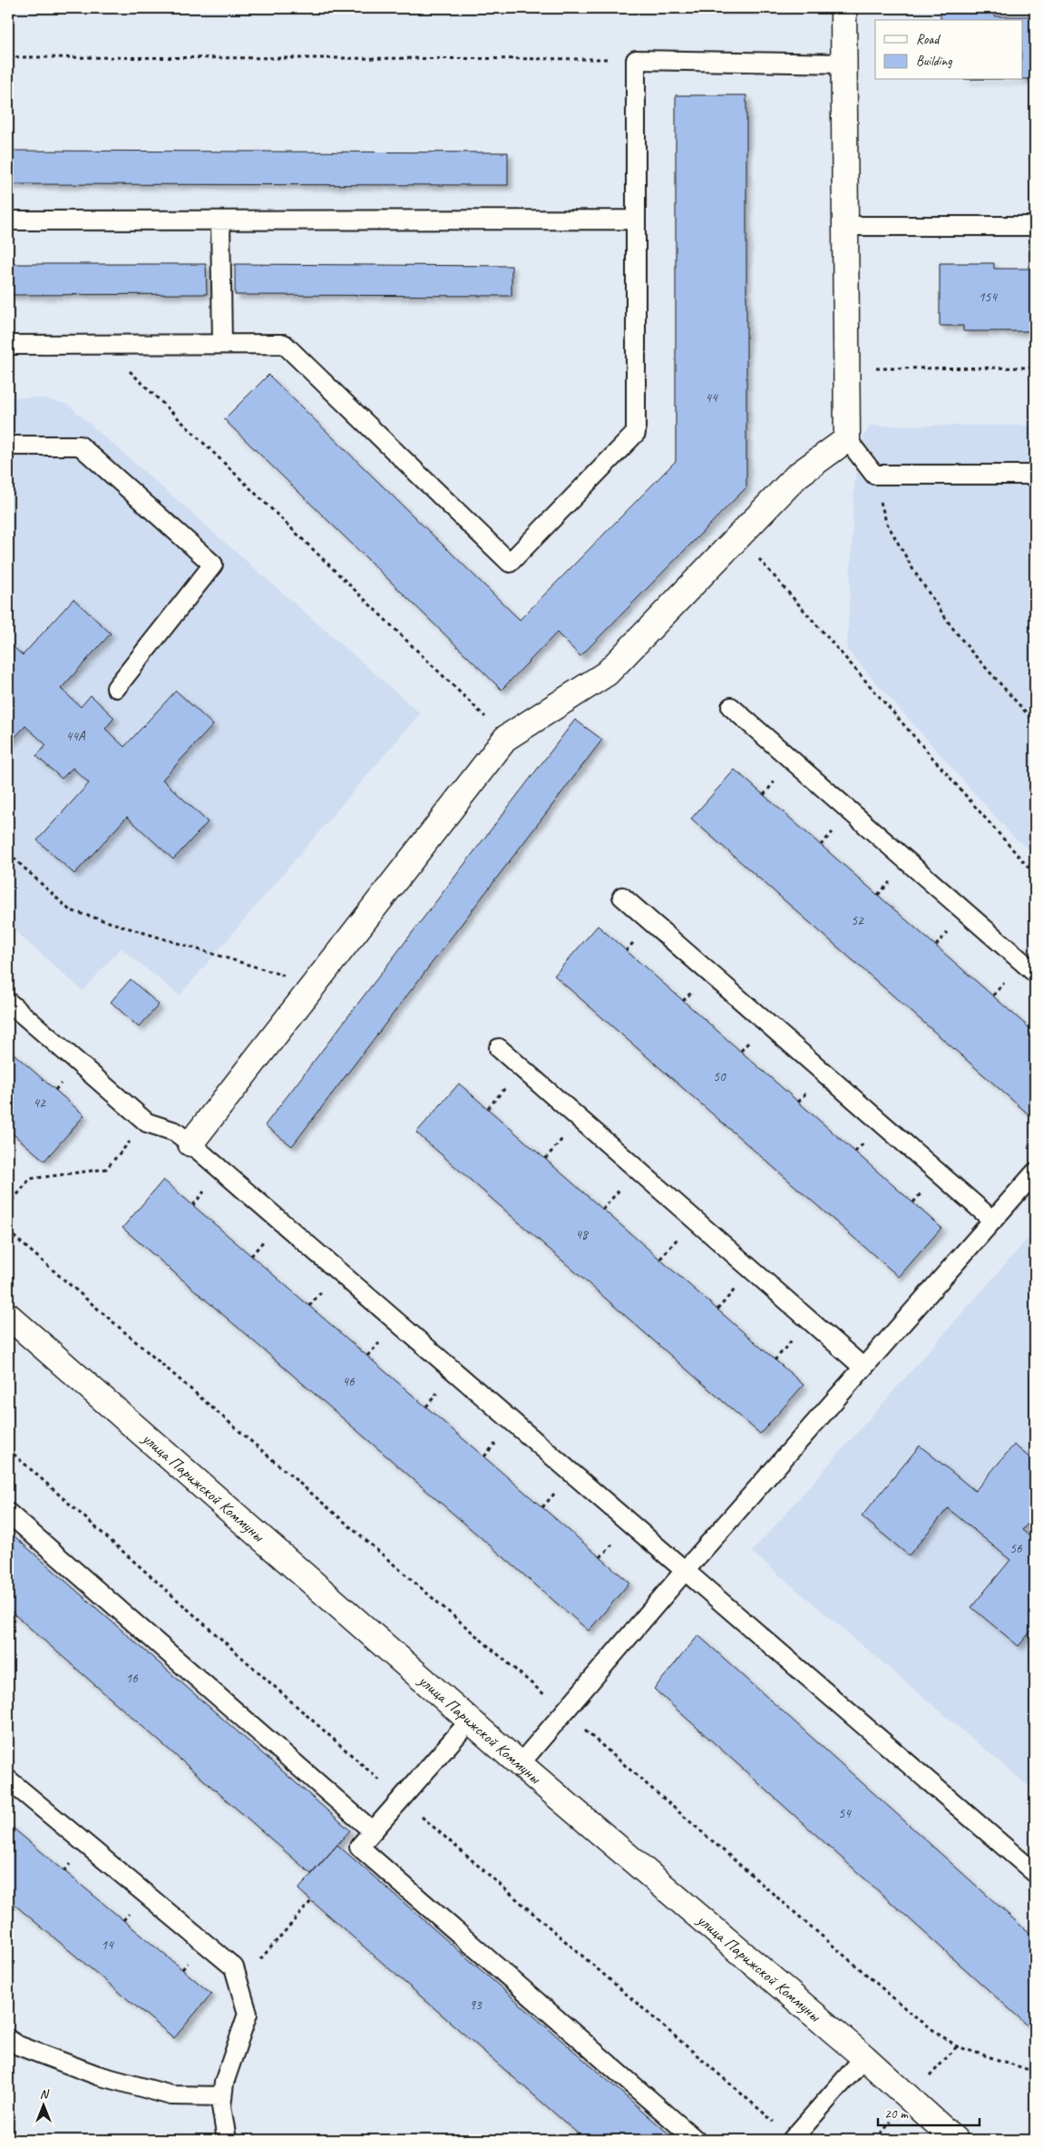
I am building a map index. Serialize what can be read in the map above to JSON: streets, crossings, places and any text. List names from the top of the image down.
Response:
{
  "streets": {
    "street": ["улица Парижской Коммуны"]
  },
  "house_numbers": [
    "154",
    "44",
    "44А",
    "52",
    "50",
    "42",
    "48",
    "46",
    "56",
    "16",
    "54",
    "14",
    "93"
  ],
  "legend": ["Road", "Building"],
  "scale_bar": "20 m",
  "north": "top"
}
